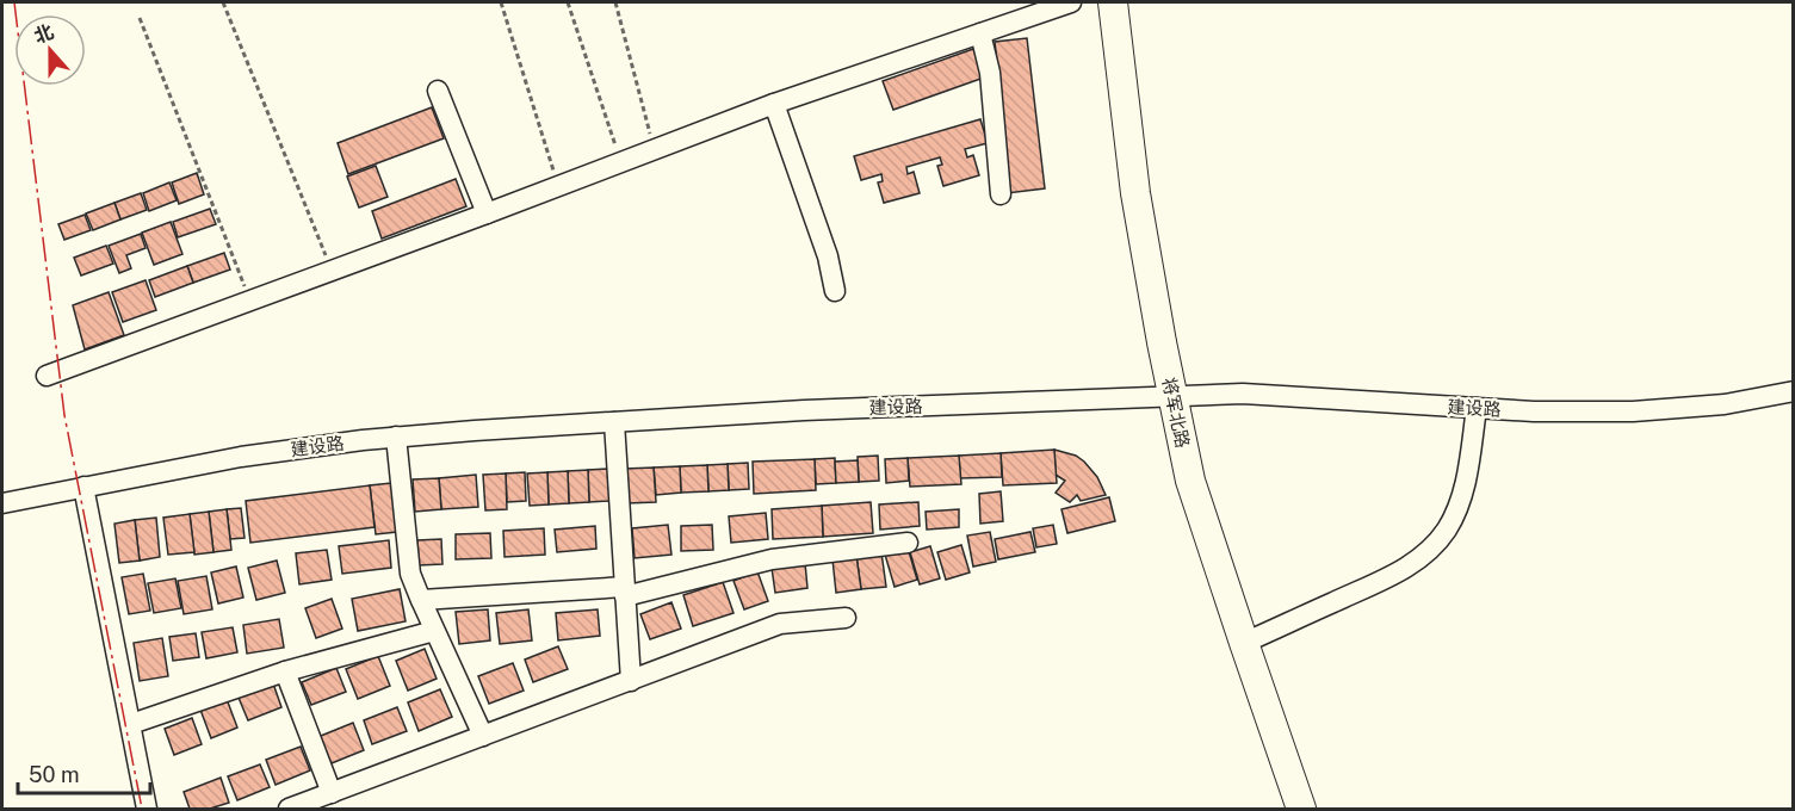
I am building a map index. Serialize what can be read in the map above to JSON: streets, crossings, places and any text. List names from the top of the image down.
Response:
{
  "streets": {
    "highway": ["将军北路"],
    "street": ["建设路"]
  },
  "crossings": [
    ["建设路", "将军北路"]
  ],
  "scale_bar": "50 m",
  "north": "top"
}
